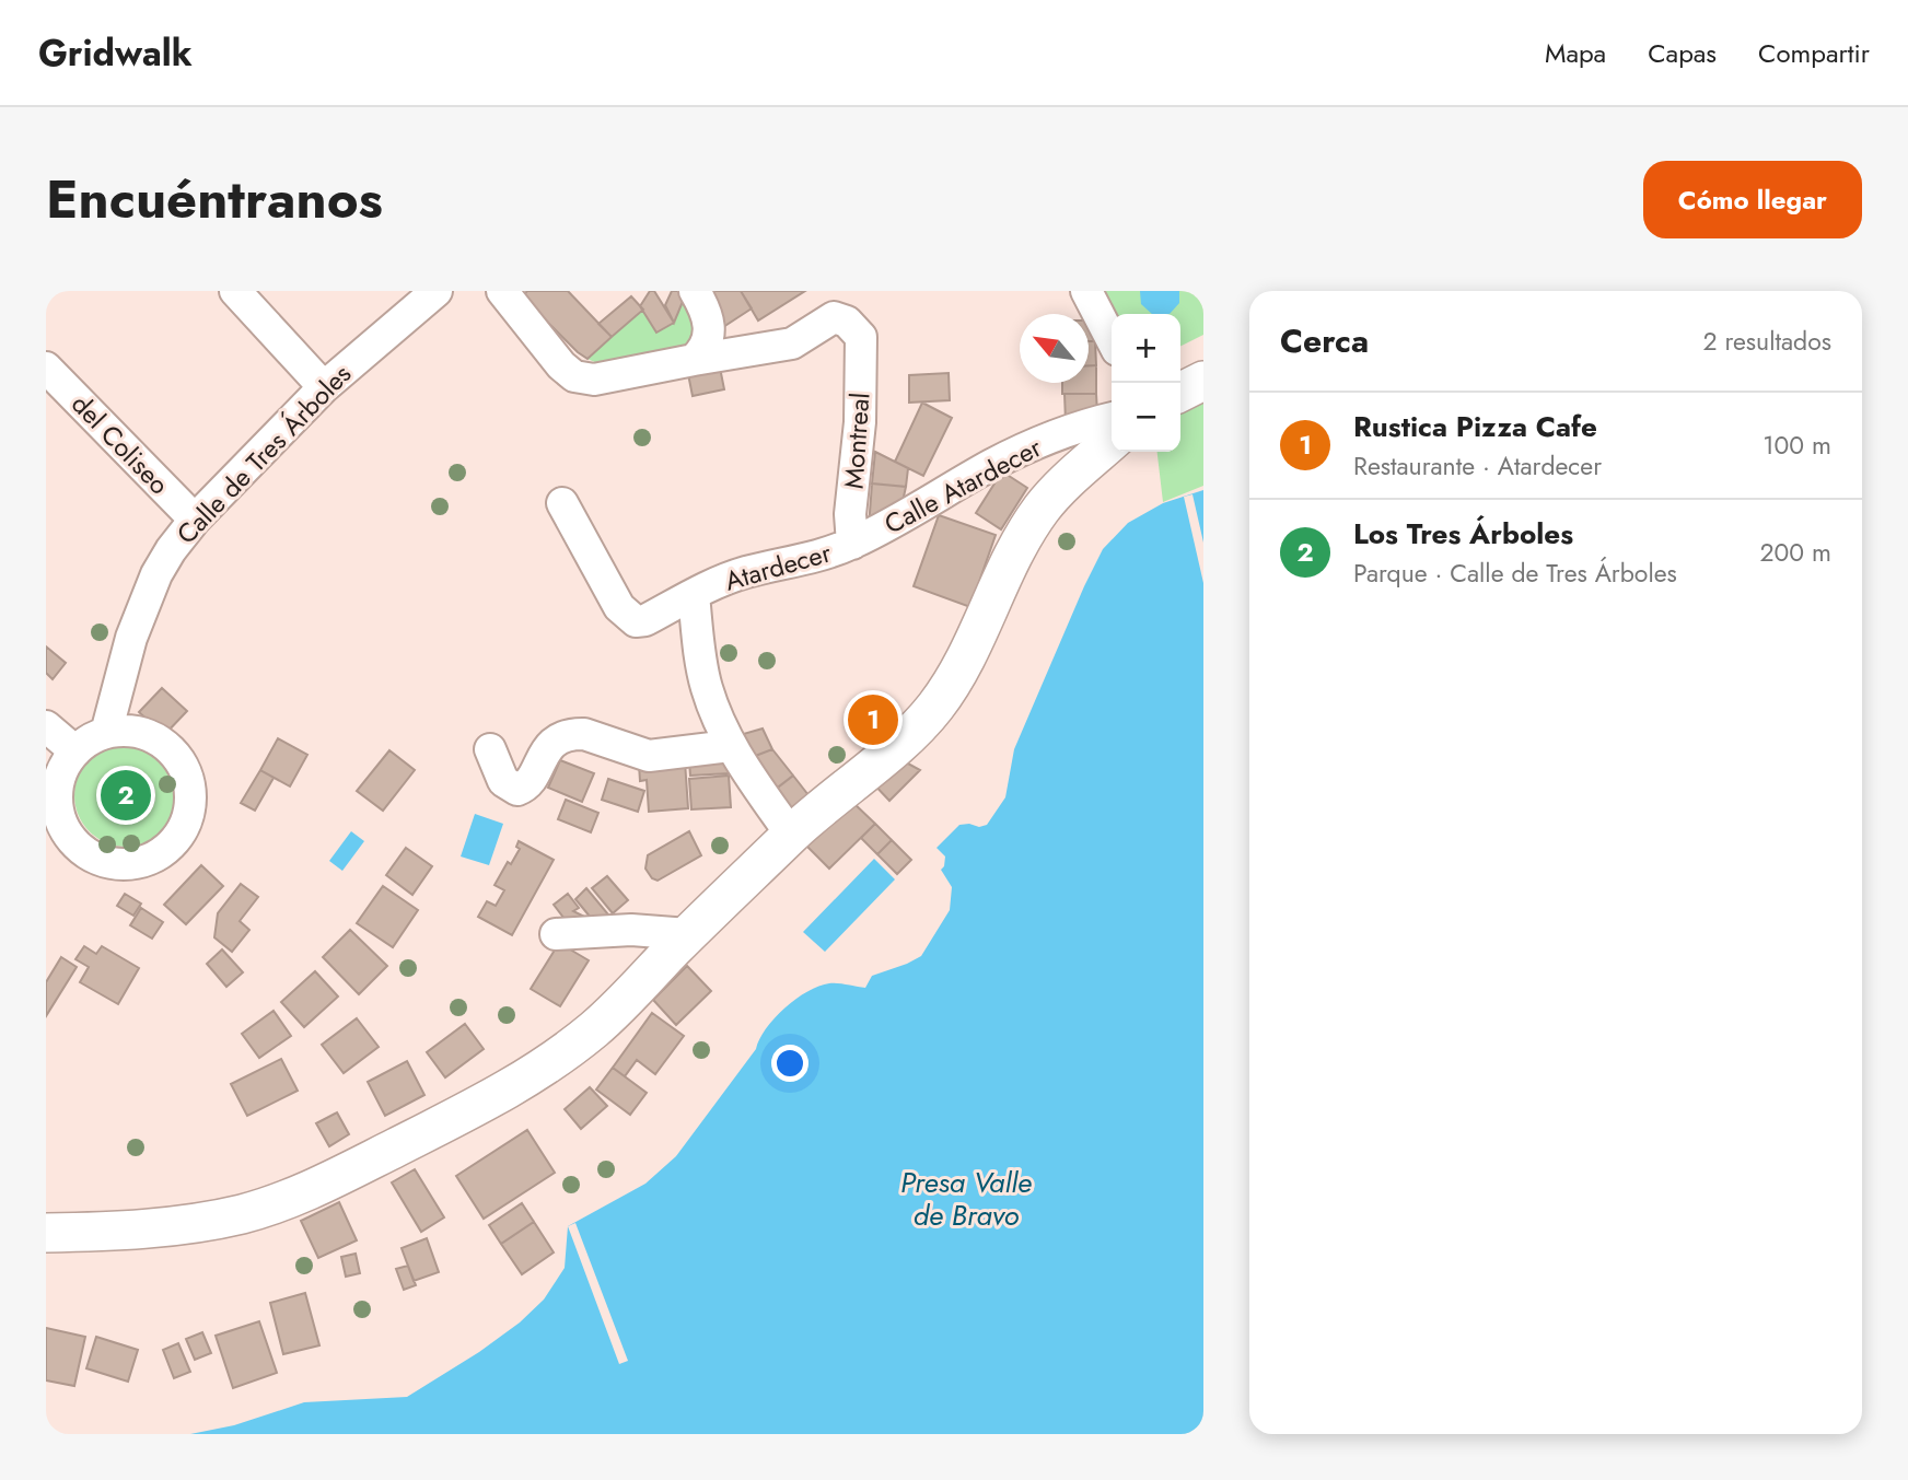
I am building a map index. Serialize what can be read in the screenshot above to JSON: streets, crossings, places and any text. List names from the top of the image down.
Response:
{
  "streets": {
    "street": [
      "Montreal",
      "del Coliseo",
      "Calle de Tres Árboles",
      "Calle Atardecer",
      "Atardecer"
    ]
  },
  "crossings": [
    ["Montreal", "Calle Atardecer"],
    ["Montreal", "Atardecer"],
    ["del Coliseo", "Calle de Tres Árboles"],
    ["Calle Atardecer", "Atardecer"]
  ],
  "water": ["Presa Valle de Bravo"],
  "north": "top left",
  "page": {
    "header": "Gridwalk",
    "nav": ["Mapa", "Capas", "Compartir"],
    "title": "Encuéntranos",
    "buttons": "Cómo llegar",
    "heading": ["Cerca", "2 resultados"],
    "map_buttons": ["+", "−"],
    "list": [
      {
        "mark": "1",
        "name": "Rustica Pizza Cafe",
        "note": "Restaurante · Atardecer",
        "value": "100 m"
      },
      {
        "mark": "2",
        "name": "Los Tres Árboles",
        "note": "Parque · Calle de Tres Árboles",
        "value": "200 m"
      }
    ],
    "pins": ["1", "2"]
  }
}
